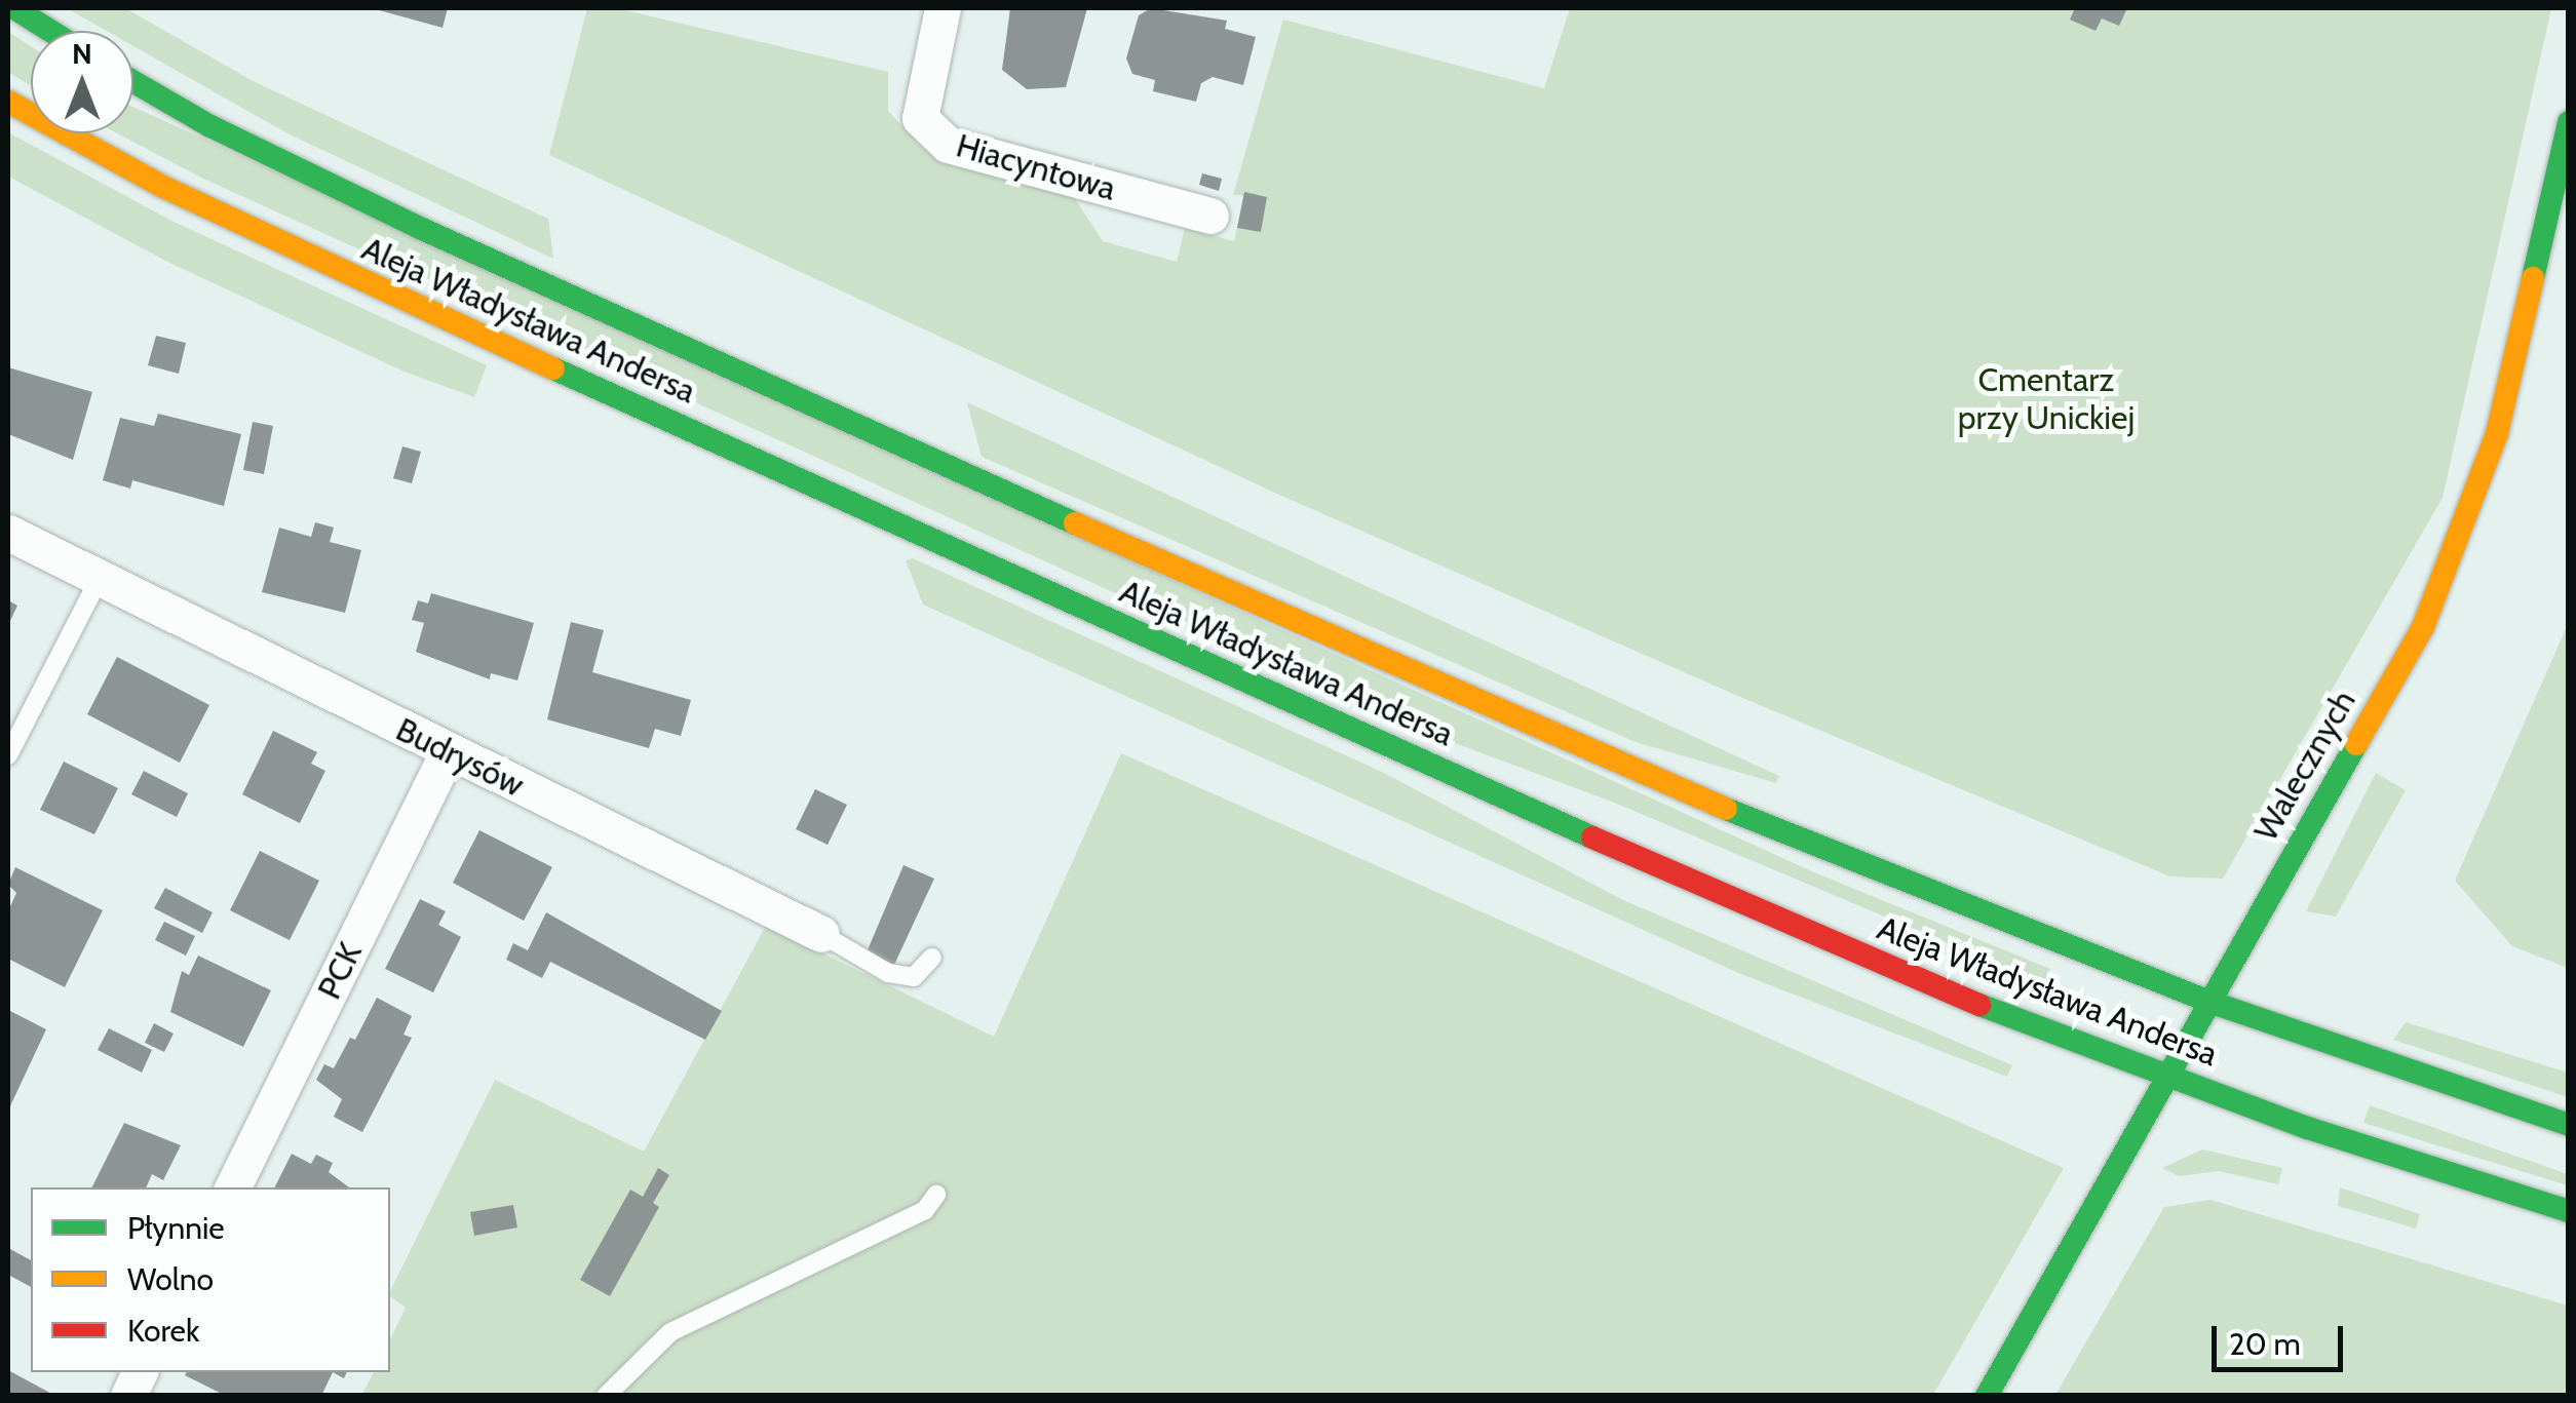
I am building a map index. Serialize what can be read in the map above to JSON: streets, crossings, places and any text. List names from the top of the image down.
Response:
{
  "streets": {
    "main road": ["Aleja Władysława Andersa", "Walecznych"],
    "street": ["Hiacyntowa", "Budrysów", "PCK"]
  },
  "crossings": [
    ["Aleja Władysława Andersa", "Walecznych"],
    ["Budrysów", "PCK"]
  ],
  "parks": ["Cmentarz przy Unickiej"],
  "legend": ["Płynnie", "Wolno", "Korek"],
  "scale_bar": "20 m",
  "north": "top"
}
